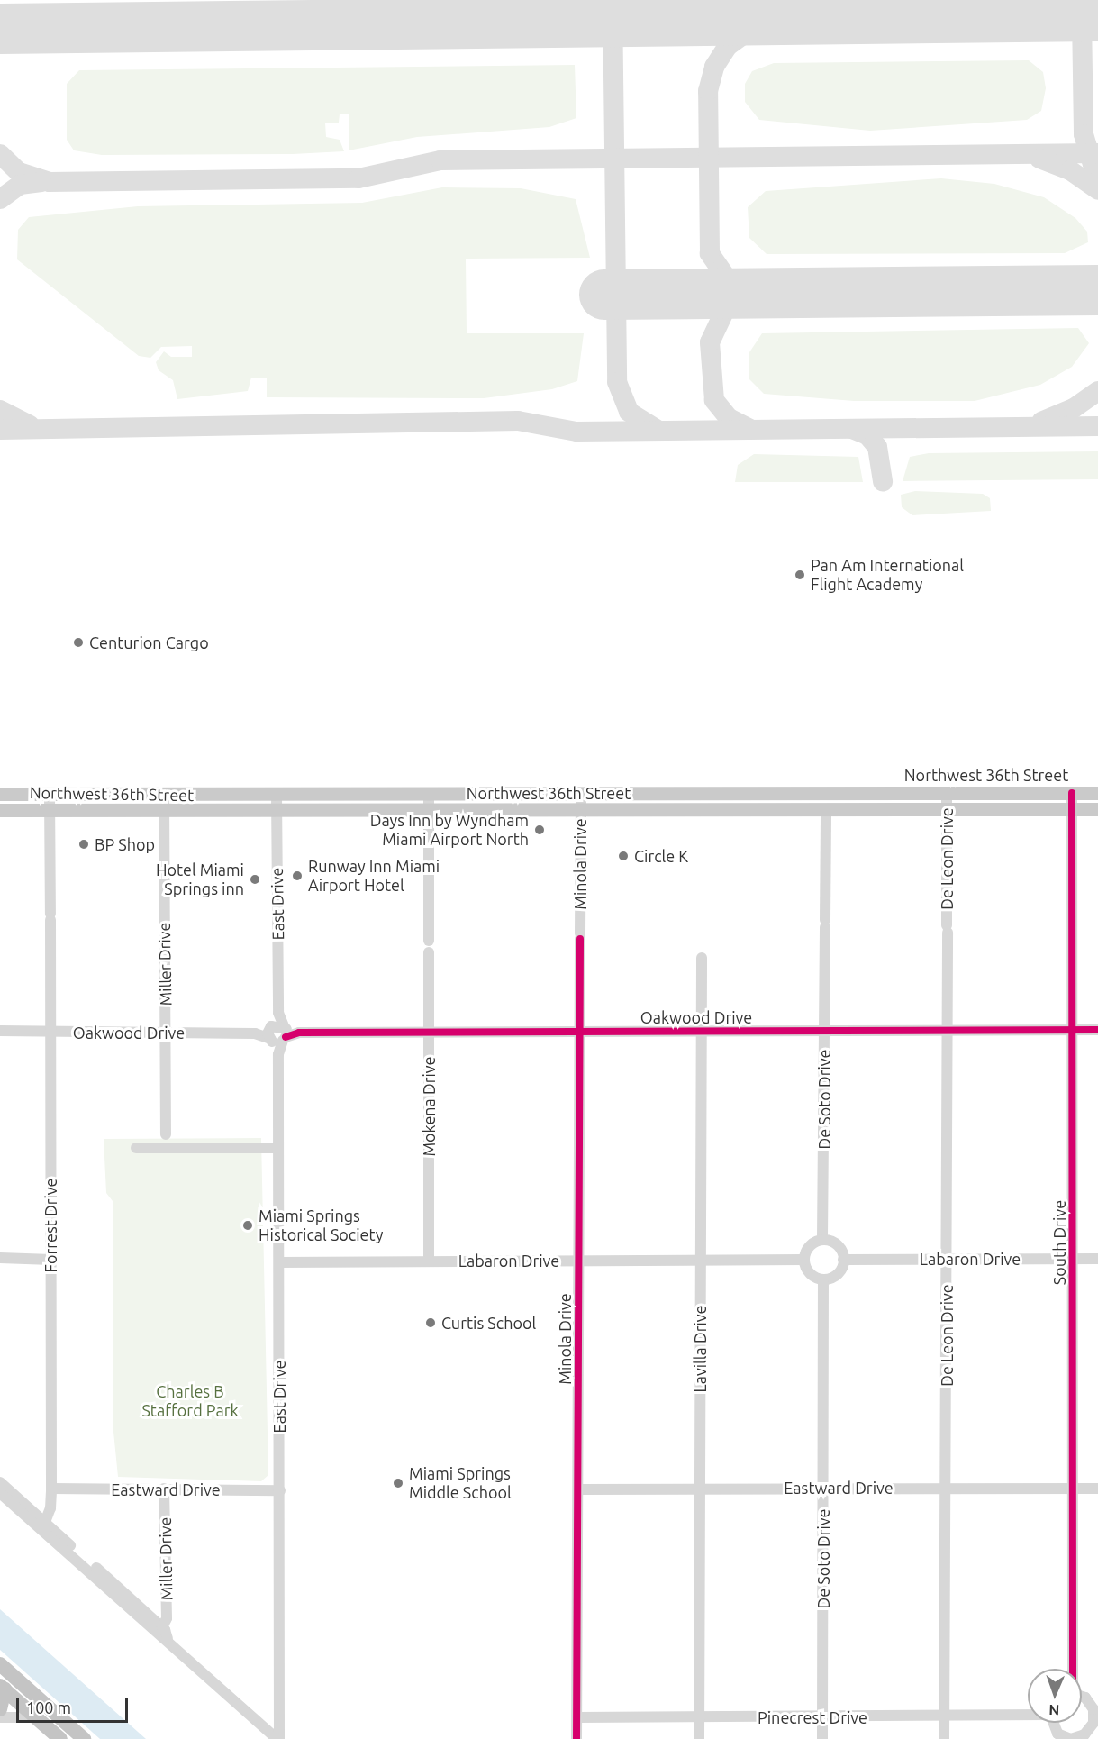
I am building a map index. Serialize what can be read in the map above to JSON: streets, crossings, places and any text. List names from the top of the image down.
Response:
{
  "streets": {
    "main road": ["Northwest 36th Street"],
    "street": [
      "De Leon Drive",
      "Minola Drive",
      "East Drive",
      "Miller Drive",
      "Oakwood Drive",
      "De Soto Drive",
      "Mokena Drive",
      "Forrest Drive",
      "South Drive",
      "Labaron Drive",
      "Lavilla Drive",
      "Eastward Drive",
      "Pinecrest Drive"
    ]
  },
  "crossings": [
    ["Northwest 36th Street", "De Leon Drive"],
    ["Northwest 36th Street", "Minola Drive"],
    ["Northwest 36th Street", "East Drive"],
    ["Northwest 36th Street", "Miller Drive"],
    ["Northwest 36th Street", "De Soto Drive"],
    ["Northwest 36th Street", "Mokena Drive"],
    ["Northwest 36th Street", "Forrest Drive"],
    ["Northwest 36th Street", "South Drive"],
    ["De Leon Drive", "Oakwood Drive"],
    ["De Leon Drive", "Labaron Drive"],
    ["De Leon Drive", "Eastward Drive"],
    ["De Leon Drive", "Pinecrest Drive"],
    ["Minola Drive", "Oakwood Drive"],
    ["Minola Drive", "Labaron Drive"],
    ["Minola Drive", "Eastward Drive"],
    ["Minola Drive", "Pinecrest Drive"],
    ["East Drive", "Oakwood Drive"],
    ["East Drive", "Labaron Drive"],
    ["East Drive", "Eastward Drive"],
    ["Miller Drive", "Oakwood Drive"],
    ["Miller Drive", "Eastward Drive"],
    ["Oakwood Drive", "De Soto Drive"],
    ["Oakwood Drive", "Mokena Drive"],
    ["Oakwood Drive", "Forrest Drive"],
    ["Oakwood Drive", "South Drive"],
    ["Oakwood Drive", "Lavilla Drive"],
    ["De Soto Drive", "Labaron Drive"],
    ["De Soto Drive", "Eastward Drive"],
    ["De Soto Drive", "Pinecrest Drive"],
    ["Mokena Drive", "Labaron Drive"],
    ["Forrest Drive", "Eastward Drive"],
    ["South Drive", "Labaron Drive"],
    ["South Drive", "Eastward Drive"],
    ["Labaron Drive", "Lavilla Drive"],
    ["Lavilla Drive", "Eastward Drive"],
    ["Lavilla Drive", "Pinecrest Drive"]
  ],
  "parks": ["Charles B Stafford Park"],
  "places": [
    "Pan Am International Flight Academy",
    "Centurion Cargo",
    "Days Inn by Wyndham Miami Airport North",
    "BP Shop",
    "Circle K",
    "Runway Inn Miami Airport Hotel",
    "Hotel Miami Springs inn",
    "Miami Springs Historical Society",
    "Curtis School",
    "Miami Springs Middle School"
  ],
  "scale_bar": "100 m",
  "north": "bottom"
}
